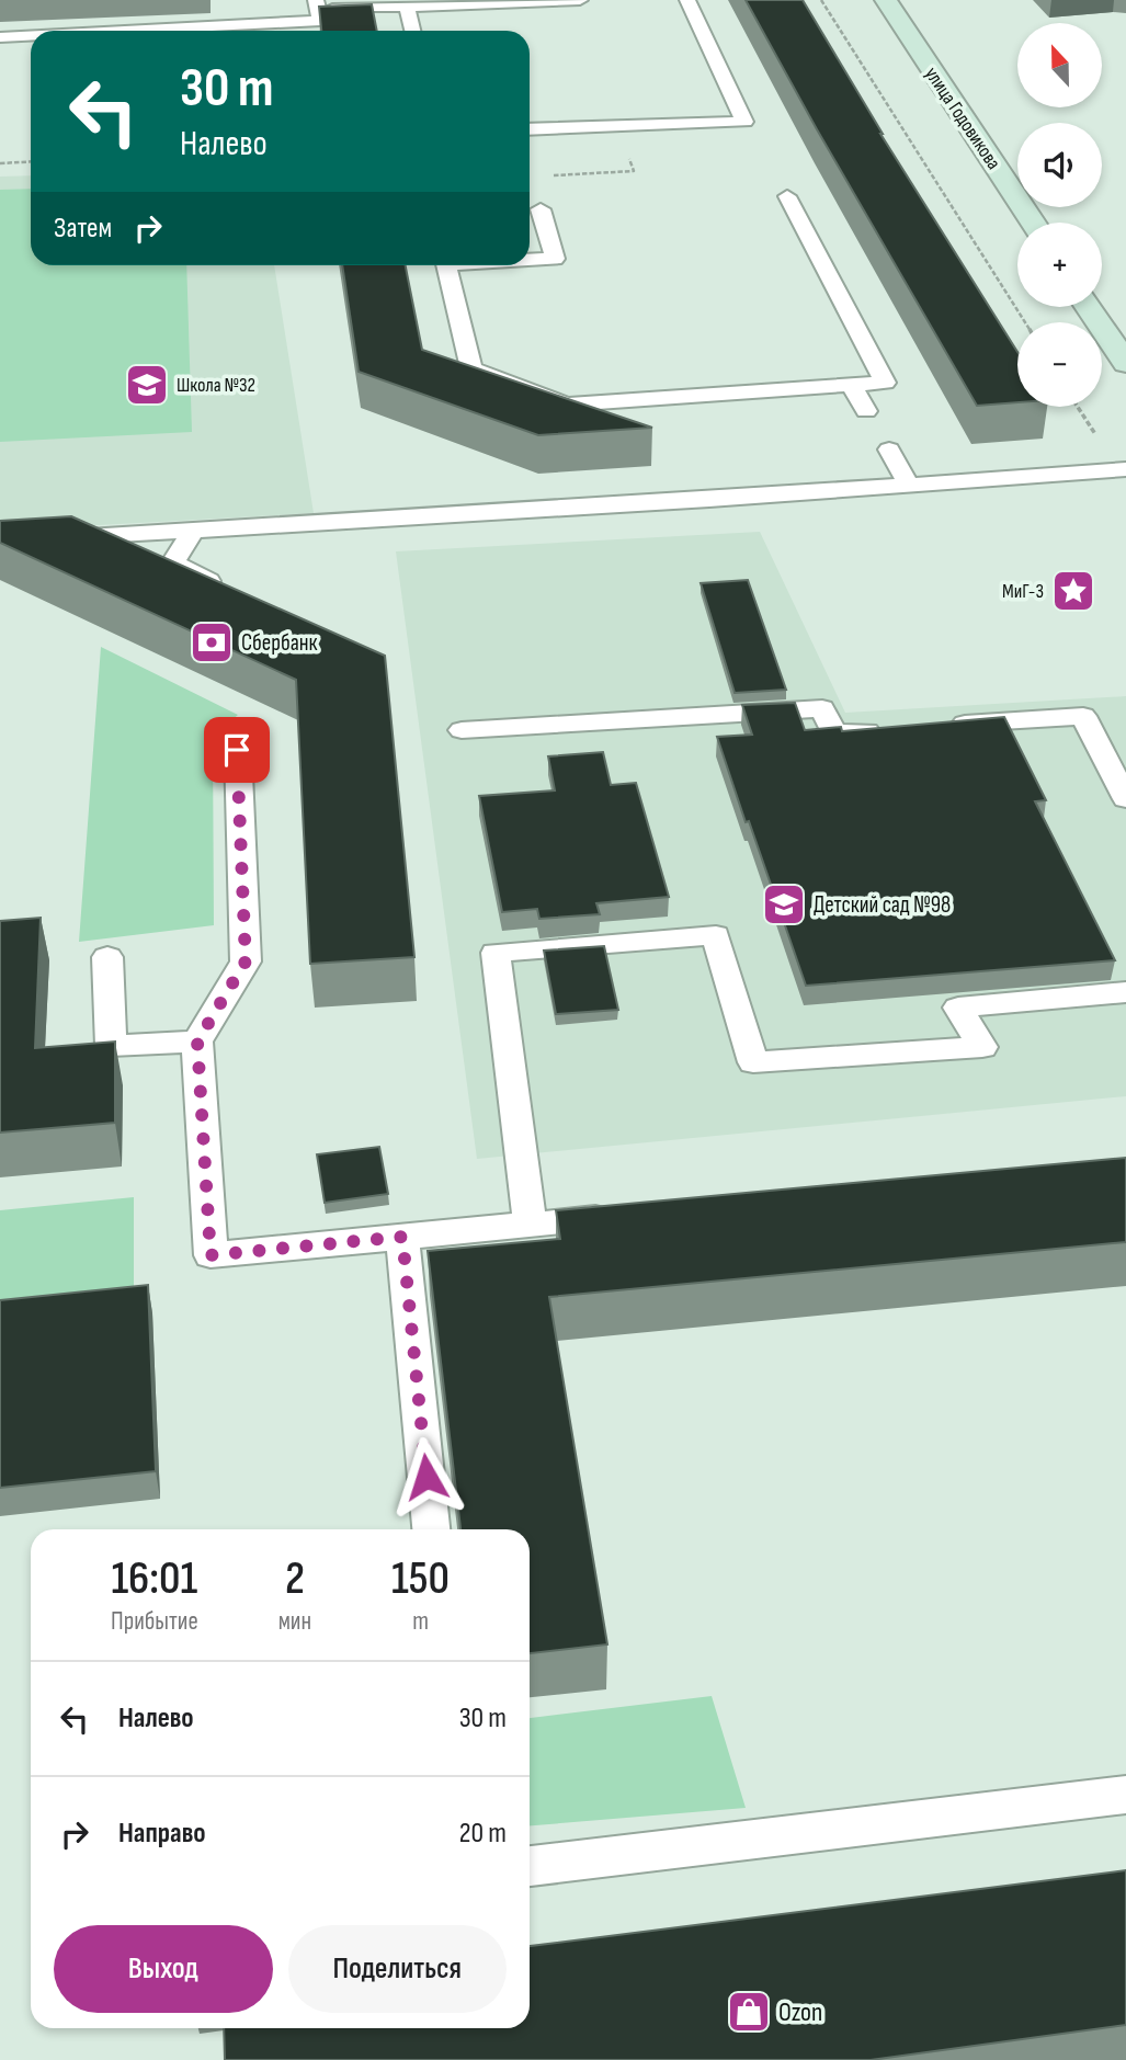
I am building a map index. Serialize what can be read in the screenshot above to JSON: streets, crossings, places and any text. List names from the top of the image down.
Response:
{
  "streets": {
    "street": ["улица Годовикова"]
  },
  "places": {
    "school or university": ["Школа №32", "Детский сад №98"],
    "place": ["МиГ-3"],
    "bank": ["Сбербанк"],
    "shop": ["Ozon"]
  },
  "north": "top",
  "page": {
    "map_buttons": ["+", "−"],
    "turn": ["30 m", "Налево"],
    "then": "Затем",
    "eta": [
      "16:01",
      "Прибытие",
      "2",
      "мин",
      "150",
      "m"
    ],
    "list": [
      {
        "name": "Налево",
        "value": "30 m"
      },
      {
        "name": "Направо",
        "value": "20 m"
      }
    ],
    "buttons": ["Выход", "Поделиться"]
  }
}
